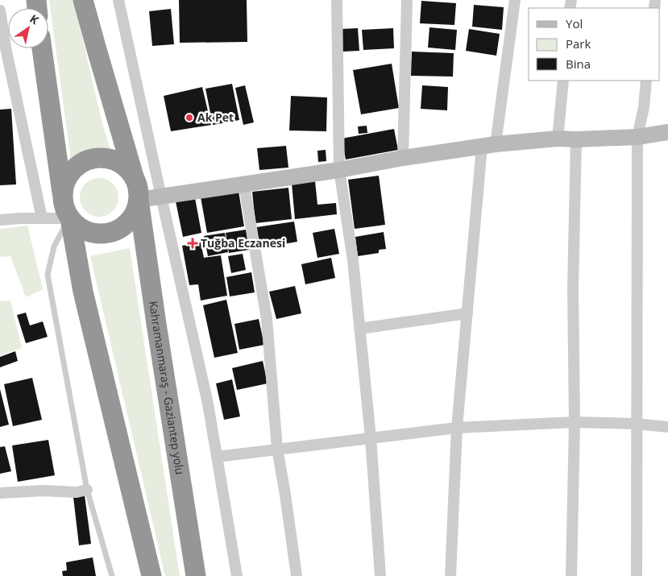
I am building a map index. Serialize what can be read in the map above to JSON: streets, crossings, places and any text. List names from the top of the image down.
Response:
{
  "streets": {
    "highway": ["Kahramanmaraş - Gaziantep yolu"]
  },
  "places": {
    "other": ["Ak Pet"],
    "health": ["Tuğba Eczanesi"]
  },
  "legend": ["Yol", "Park", "Bina"],
  "north": "top right"
}
